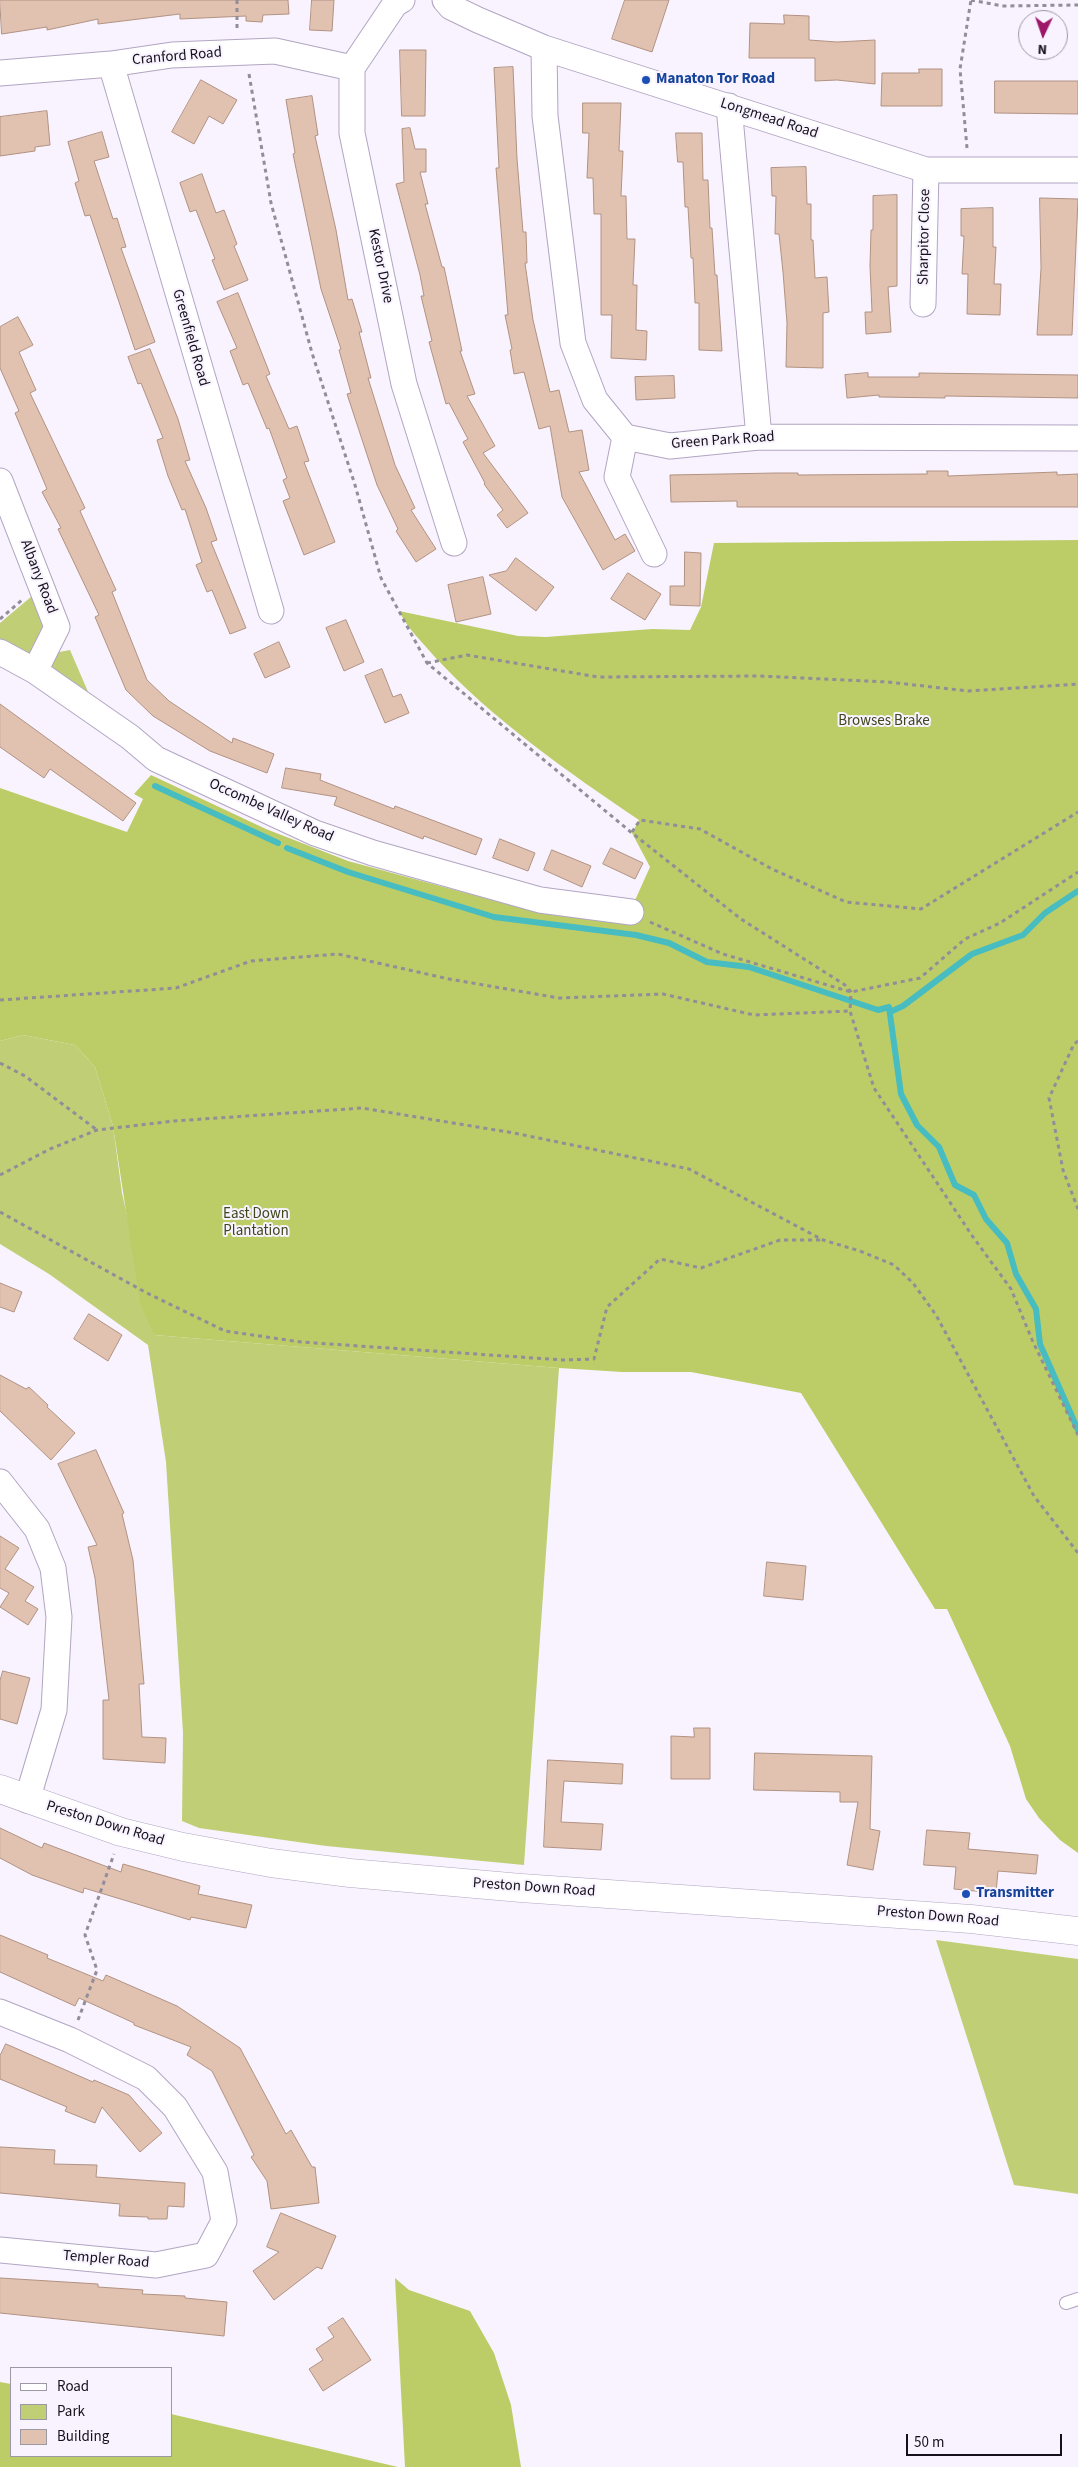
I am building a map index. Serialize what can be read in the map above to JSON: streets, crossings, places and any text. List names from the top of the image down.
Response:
{
  "streets": {
    "street": [
      "Cranford Road",
      "Longmead Road",
      "Sharpitor Close",
      "Kestor Drive",
      "Greenfield Road",
      "Green Park Road",
      "Albany Road",
      "Occombe Valley Road",
      "Preston Down Road",
      "Templer Road"
    ]
  },
  "crossings": [
    ["Cranford Road", "Kestor Drive"],
    ["Cranford Road", "Greenfield Road"],
    ["Longmead Road", "Sharpitor Close"],
    ["Albany Road", "Occombe Valley Road"]
  ],
  "parks": ["Browses Brake", "East Down Plantation"],
  "places": ["Manaton Tor Road", "Transmitter"],
  "legend": ["Road", "Park", "Building"],
  "scale_bar": "50 m",
  "north": "bottom"
}
